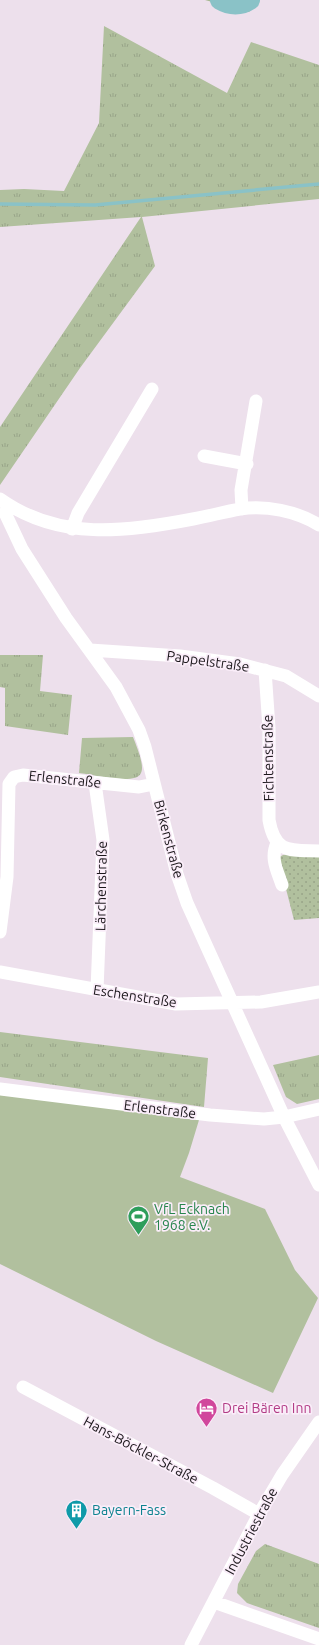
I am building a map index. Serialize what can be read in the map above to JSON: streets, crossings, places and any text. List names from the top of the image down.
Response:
{
  "streets": {
    "street": [
      "Pappelstraße",
      "Fichtenstraße",
      "Erlenstraße",
      "Birkenstraße",
      "Lärchenstraße",
      "Eschenstraße",
      "Hans-Böckler-Straße",
      "Industriestraße"
    ]
  },
  "crossings": [
    ["Pappelstraße", "Fichtenstraße"],
    ["Pappelstraße", "Birkenstraße"],
    ["Erlenstraße", "Birkenstraße"],
    ["Erlenstraße", "Lärchenstraße"],
    ["Birkenstraße", "Eschenstraße"],
    ["Lärchenstraße", "Eschenstraße"],
    ["Hans-Böckler-Straße", "Industriestraße"]
  ],
  "places": {
    "sports": ["VfL Ecknach 1968 e.V."],
    "hotel": ["Drei Bären Inn"],
    "building": ["Bayern-Fass"]
  }
}
